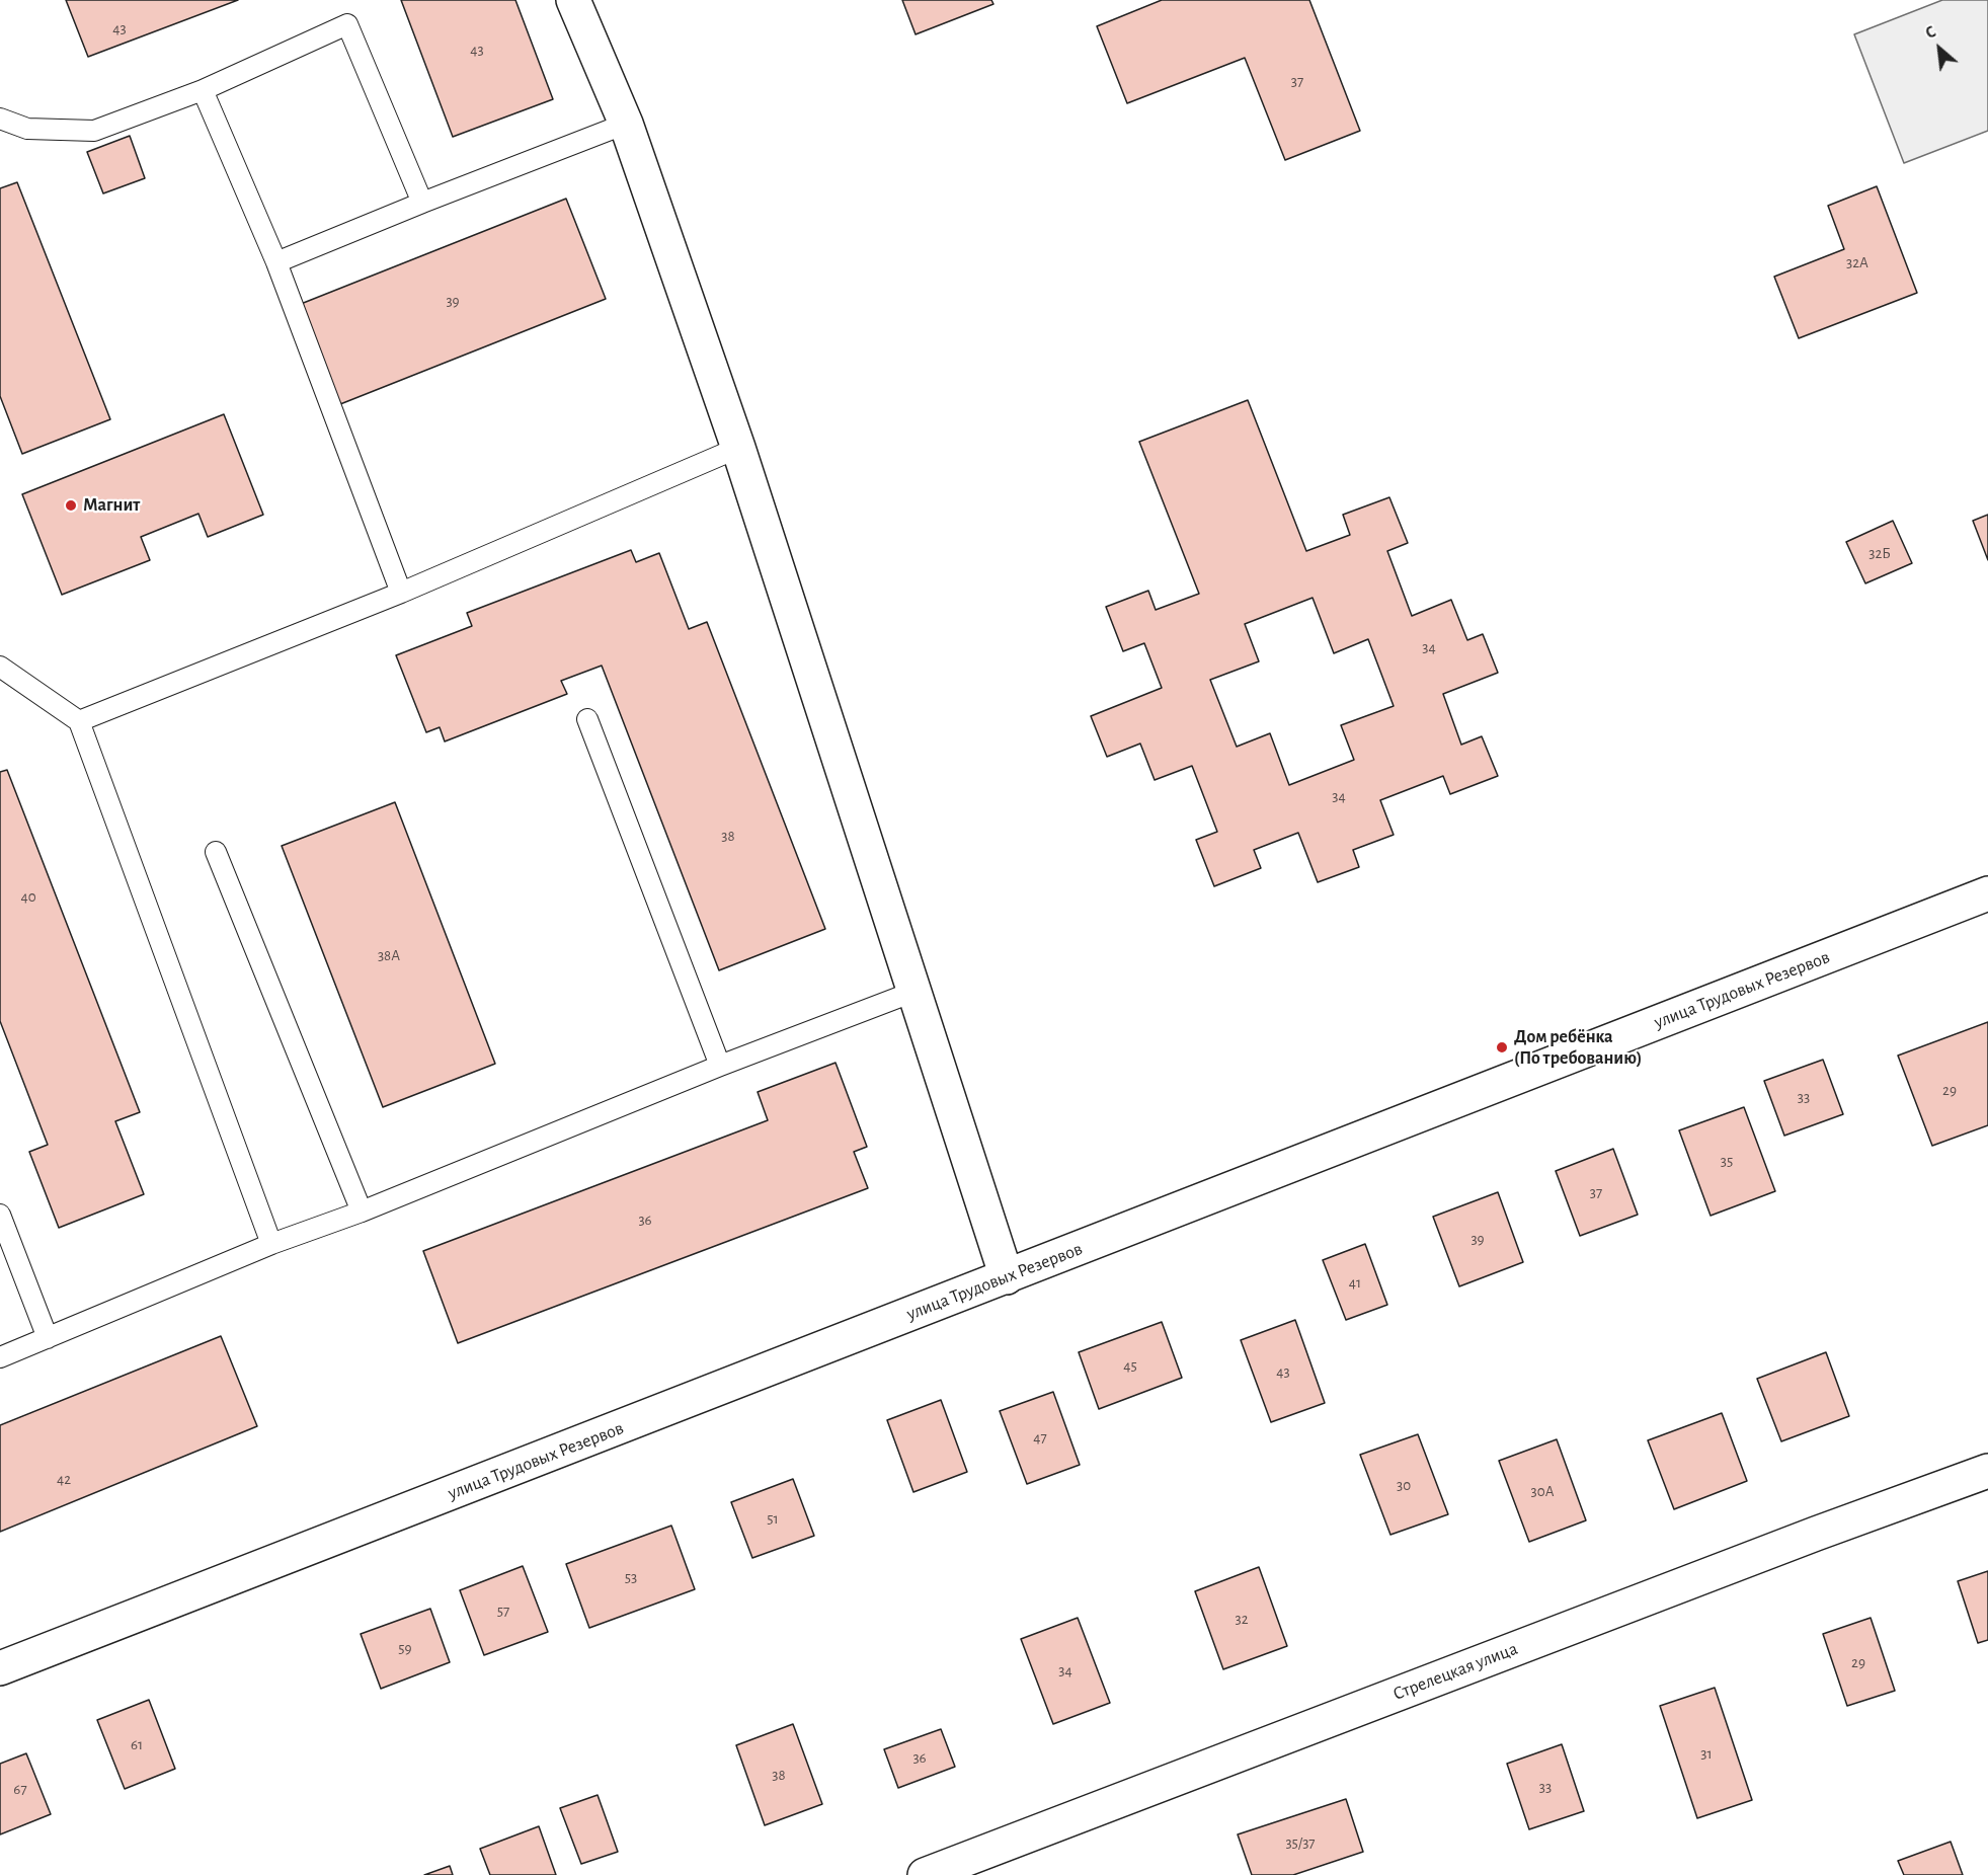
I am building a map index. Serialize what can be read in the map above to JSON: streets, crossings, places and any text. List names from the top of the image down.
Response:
{
  "streets": {
    "street": ["улица Трудовых Резервов", "Стрелецкая улица"]
  },
  "places": ["Магнит", "Дом ребёнка (По требованию)"],
  "house_numbers": [
    "43",
    "43",
    "37",
    "32А",
    "39",
    "32Б",
    "34",
    "34",
    "38",
    "40",
    "38А",
    "29",
    "33",
    "35",
    "37",
    "36",
    "39",
    "41",
    "45",
    "43",
    "47",
    "42",
    "30",
    "30А",
    "51",
    "53",
    "57",
    "32",
    "59",
    "29",
    "34",
    "61",
    "31",
    "36",
    "38",
    "33",
    "67",
    "35/37"
  ],
  "north": "top left"
}
